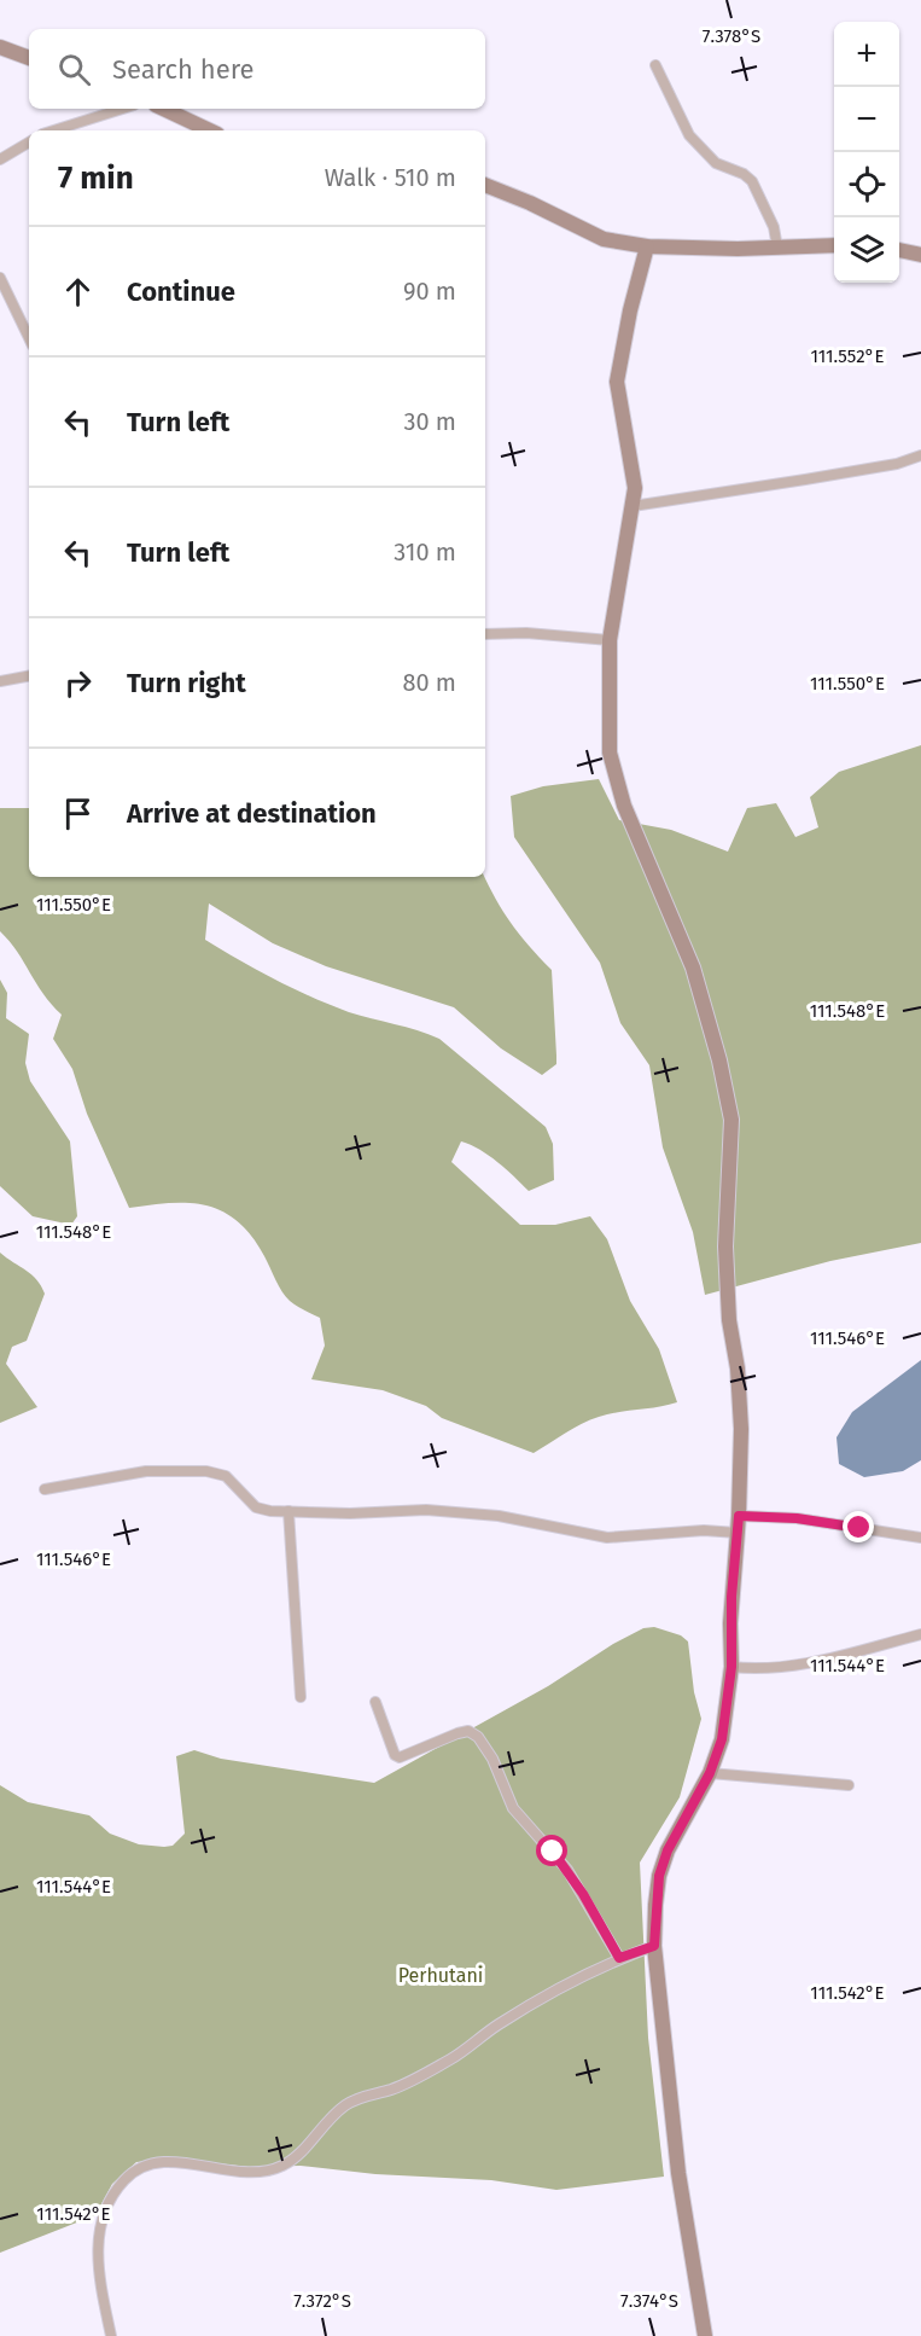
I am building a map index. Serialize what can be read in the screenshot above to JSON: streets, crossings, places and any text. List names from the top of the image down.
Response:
{
  "parks": ["Perhutani"],
  "page": {
    "map_buttons": ["+", "−"],
    "search": "Search here",
    "heading": ["7 min", "Walk · 510 m"],
    "list": [
      ["Continue", "90 m"],
      ["Turn left", "30 m"],
      ["Turn left", "310 m"],
      ["Turn right", "80 m"],
      "Arrive at destination"
    ]
  },
  "coordinates": [
    "7.378°S",
    "111.552°E",
    "111.550°E",
    "111.548°E",
    "111.546°E",
    "111.544°E",
    "111.542°E",
    "7.372°S",
    "7.374°S"
  ]
}
